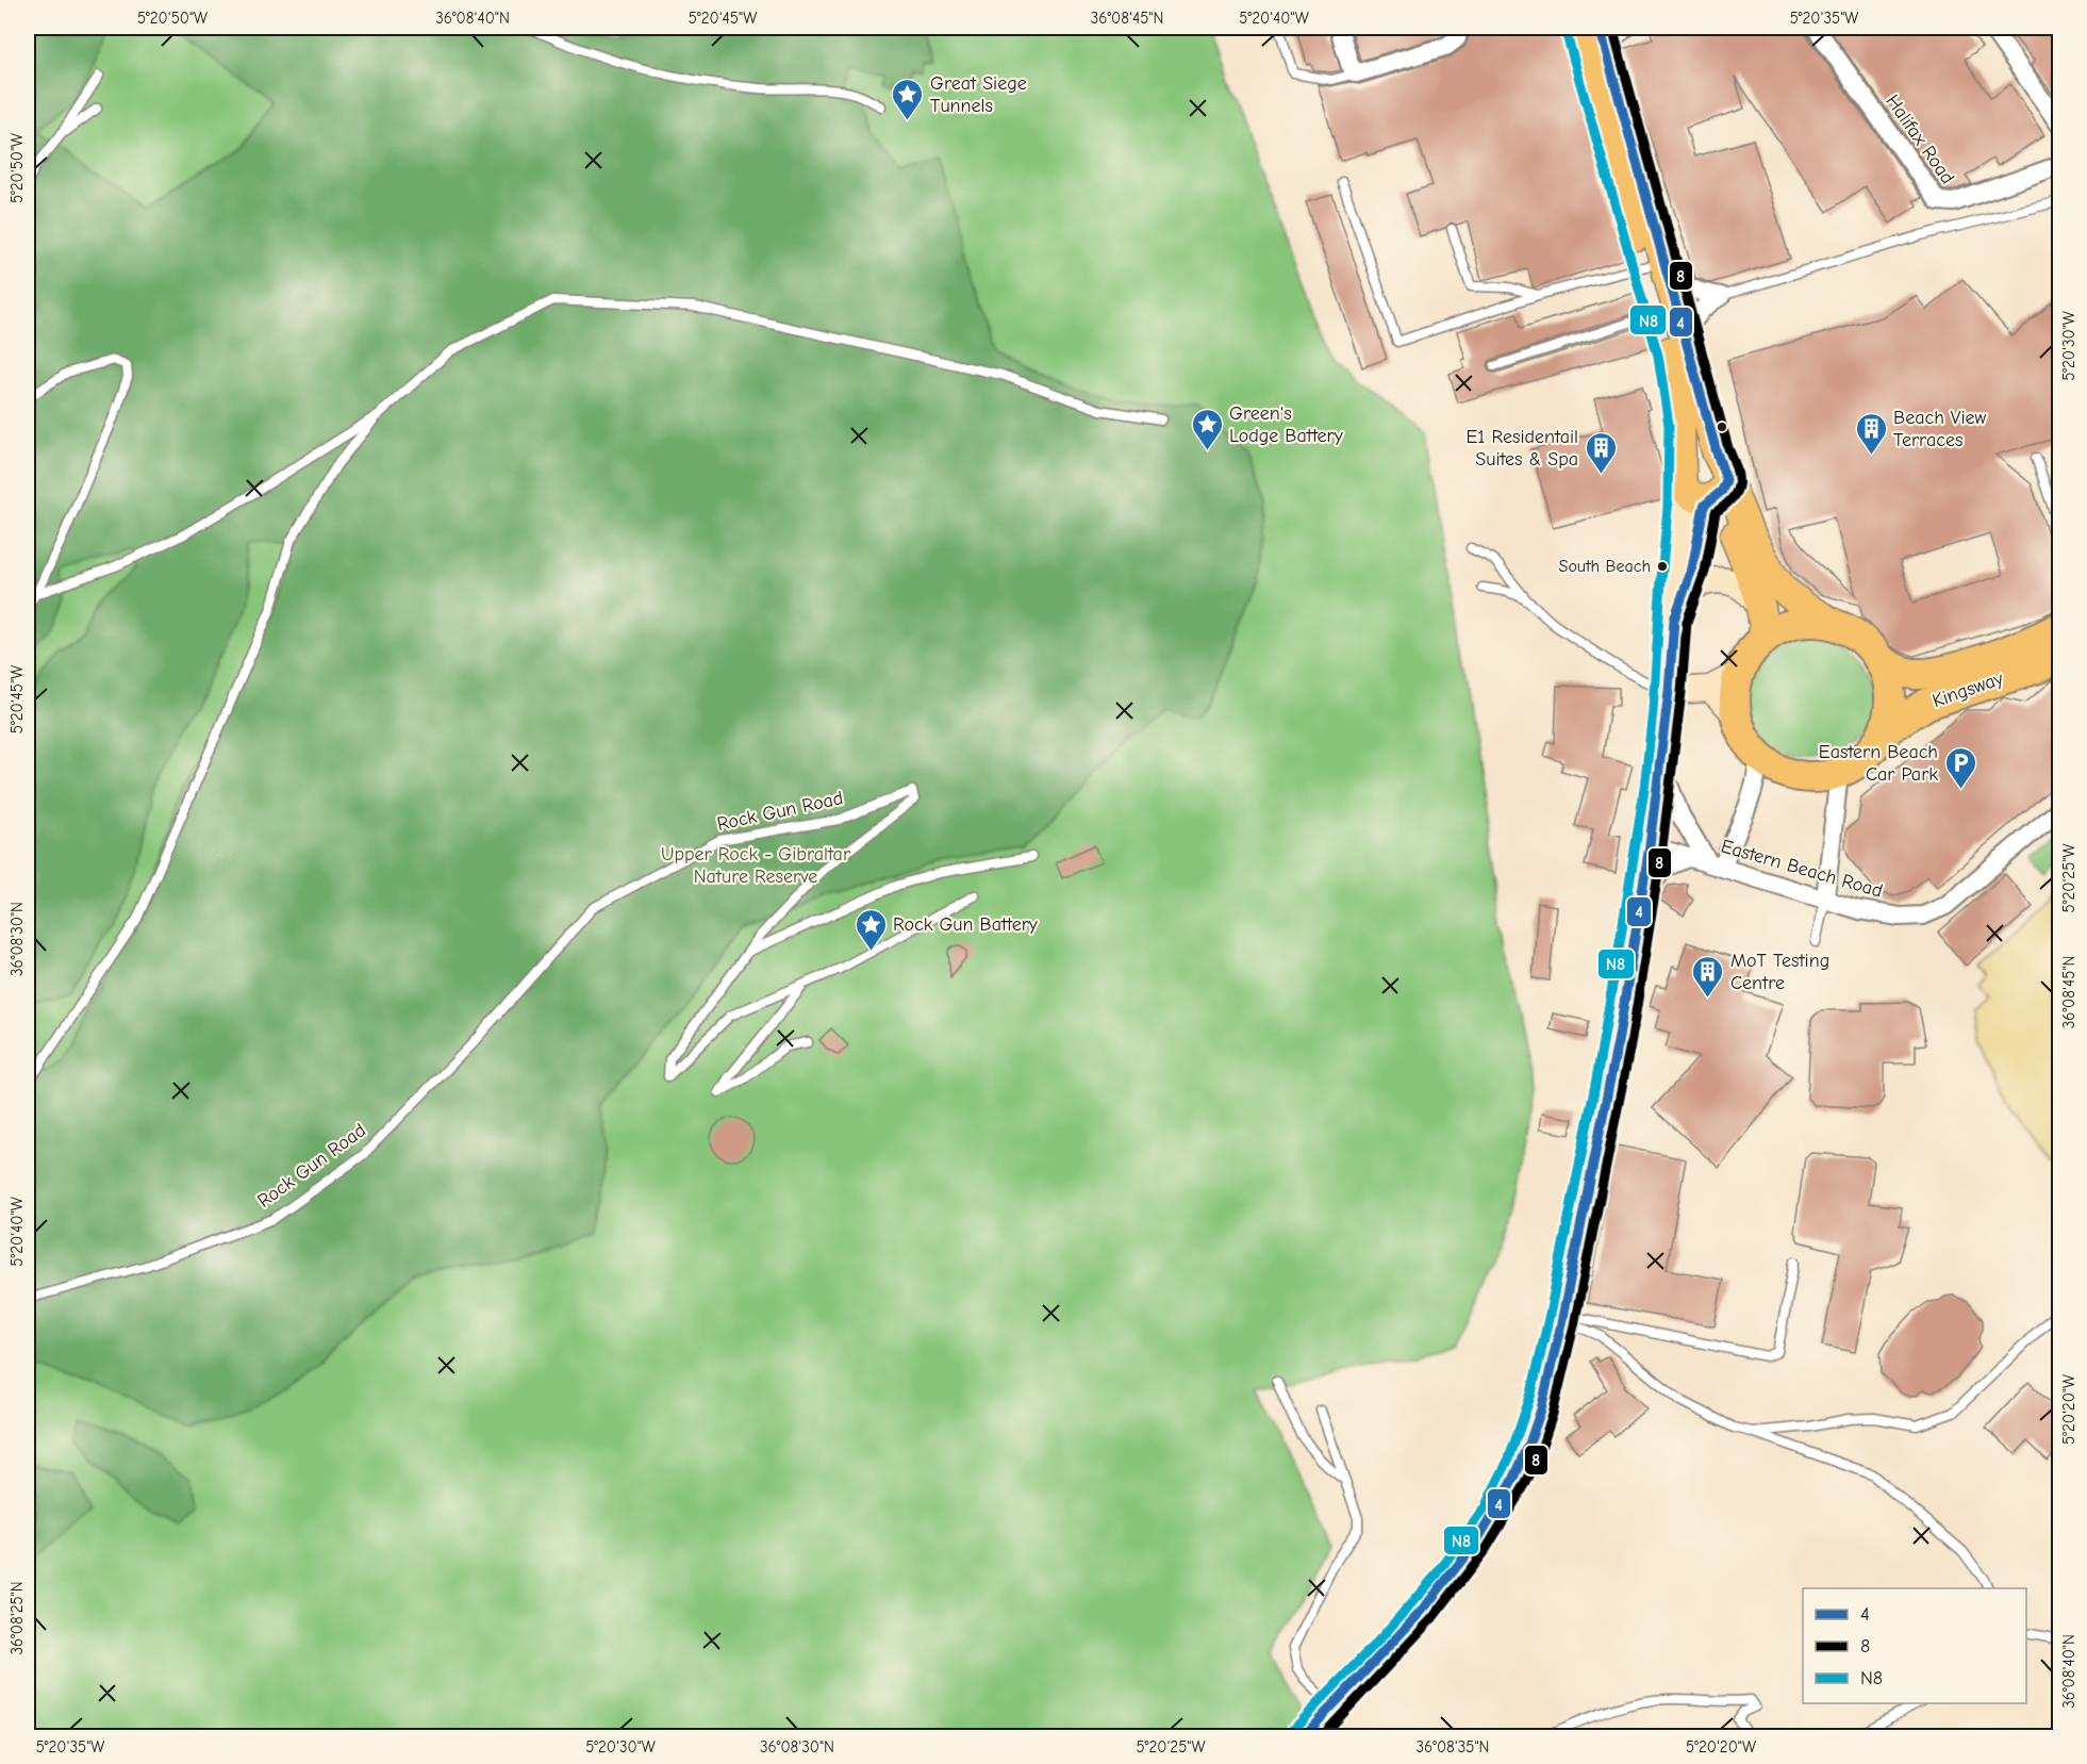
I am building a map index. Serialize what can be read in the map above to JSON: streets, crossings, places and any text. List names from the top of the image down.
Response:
{
  "streets": {
    "highway": ["Kingsway"],
    "street": ["Halifax Road", "Eastern Beach Road"],
    "lane": ["Rock Gun Road"]
  },
  "parks": ["Upper Rock - Gibraltar Nature Reserve"],
  "places": {
    "place": ["Great Siege Tunnels", "Green's Lodge Battery", "Rock Gun Battery"],
    "building": ["Beach View Terraces", "E1 Residentail Suites & Spa", "MoT Testing Centre"],
    "other": ["South Beach"],
    "parking": ["Eastern Beach Car Park"]
  },
  "lines": ["transit line 4", "transit line 8", "transit line N8"],
  "legend": ["4", "8", "N8"],
  "coordinates": [
    "5°20'50\"W",
    "36°08'40\"N",
    "5°20'45\"W",
    "36°08'45\"N",
    "5°20'40\"W",
    "5°20'35\"W",
    "5°20'30\"W",
    "5°20'25\"W",
    "36°08'30\"N",
    "5°20'20\"W",
    "36°08'25\"N",
    "36°08'35\"N"
  ]
}
